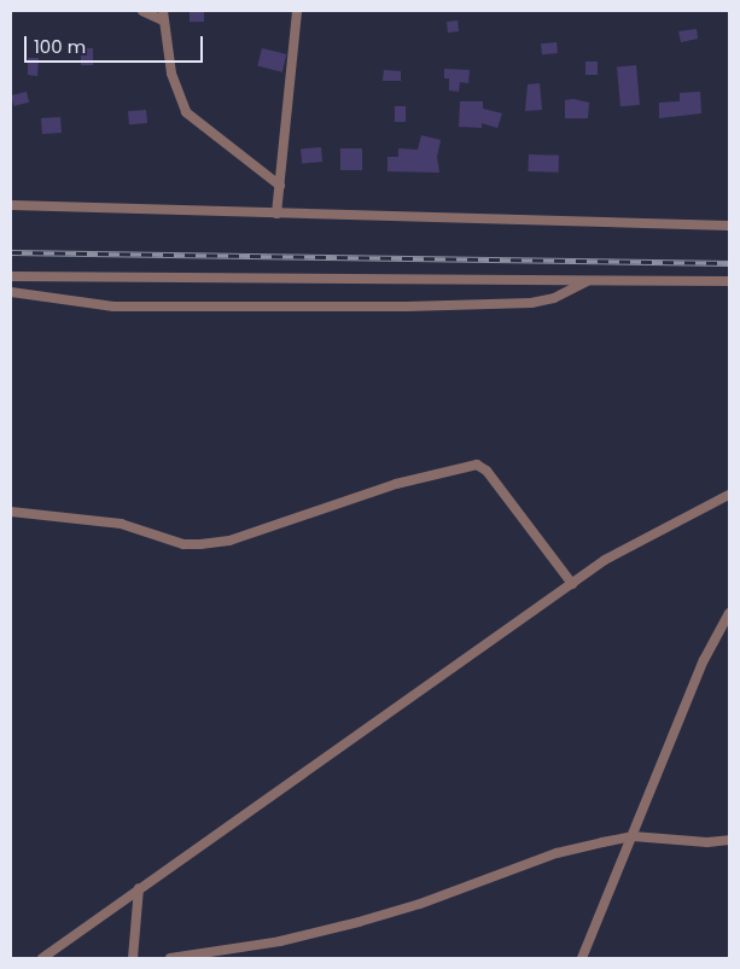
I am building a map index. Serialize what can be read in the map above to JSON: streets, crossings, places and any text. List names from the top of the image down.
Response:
{
  "scale_bar": "100 m"
}
